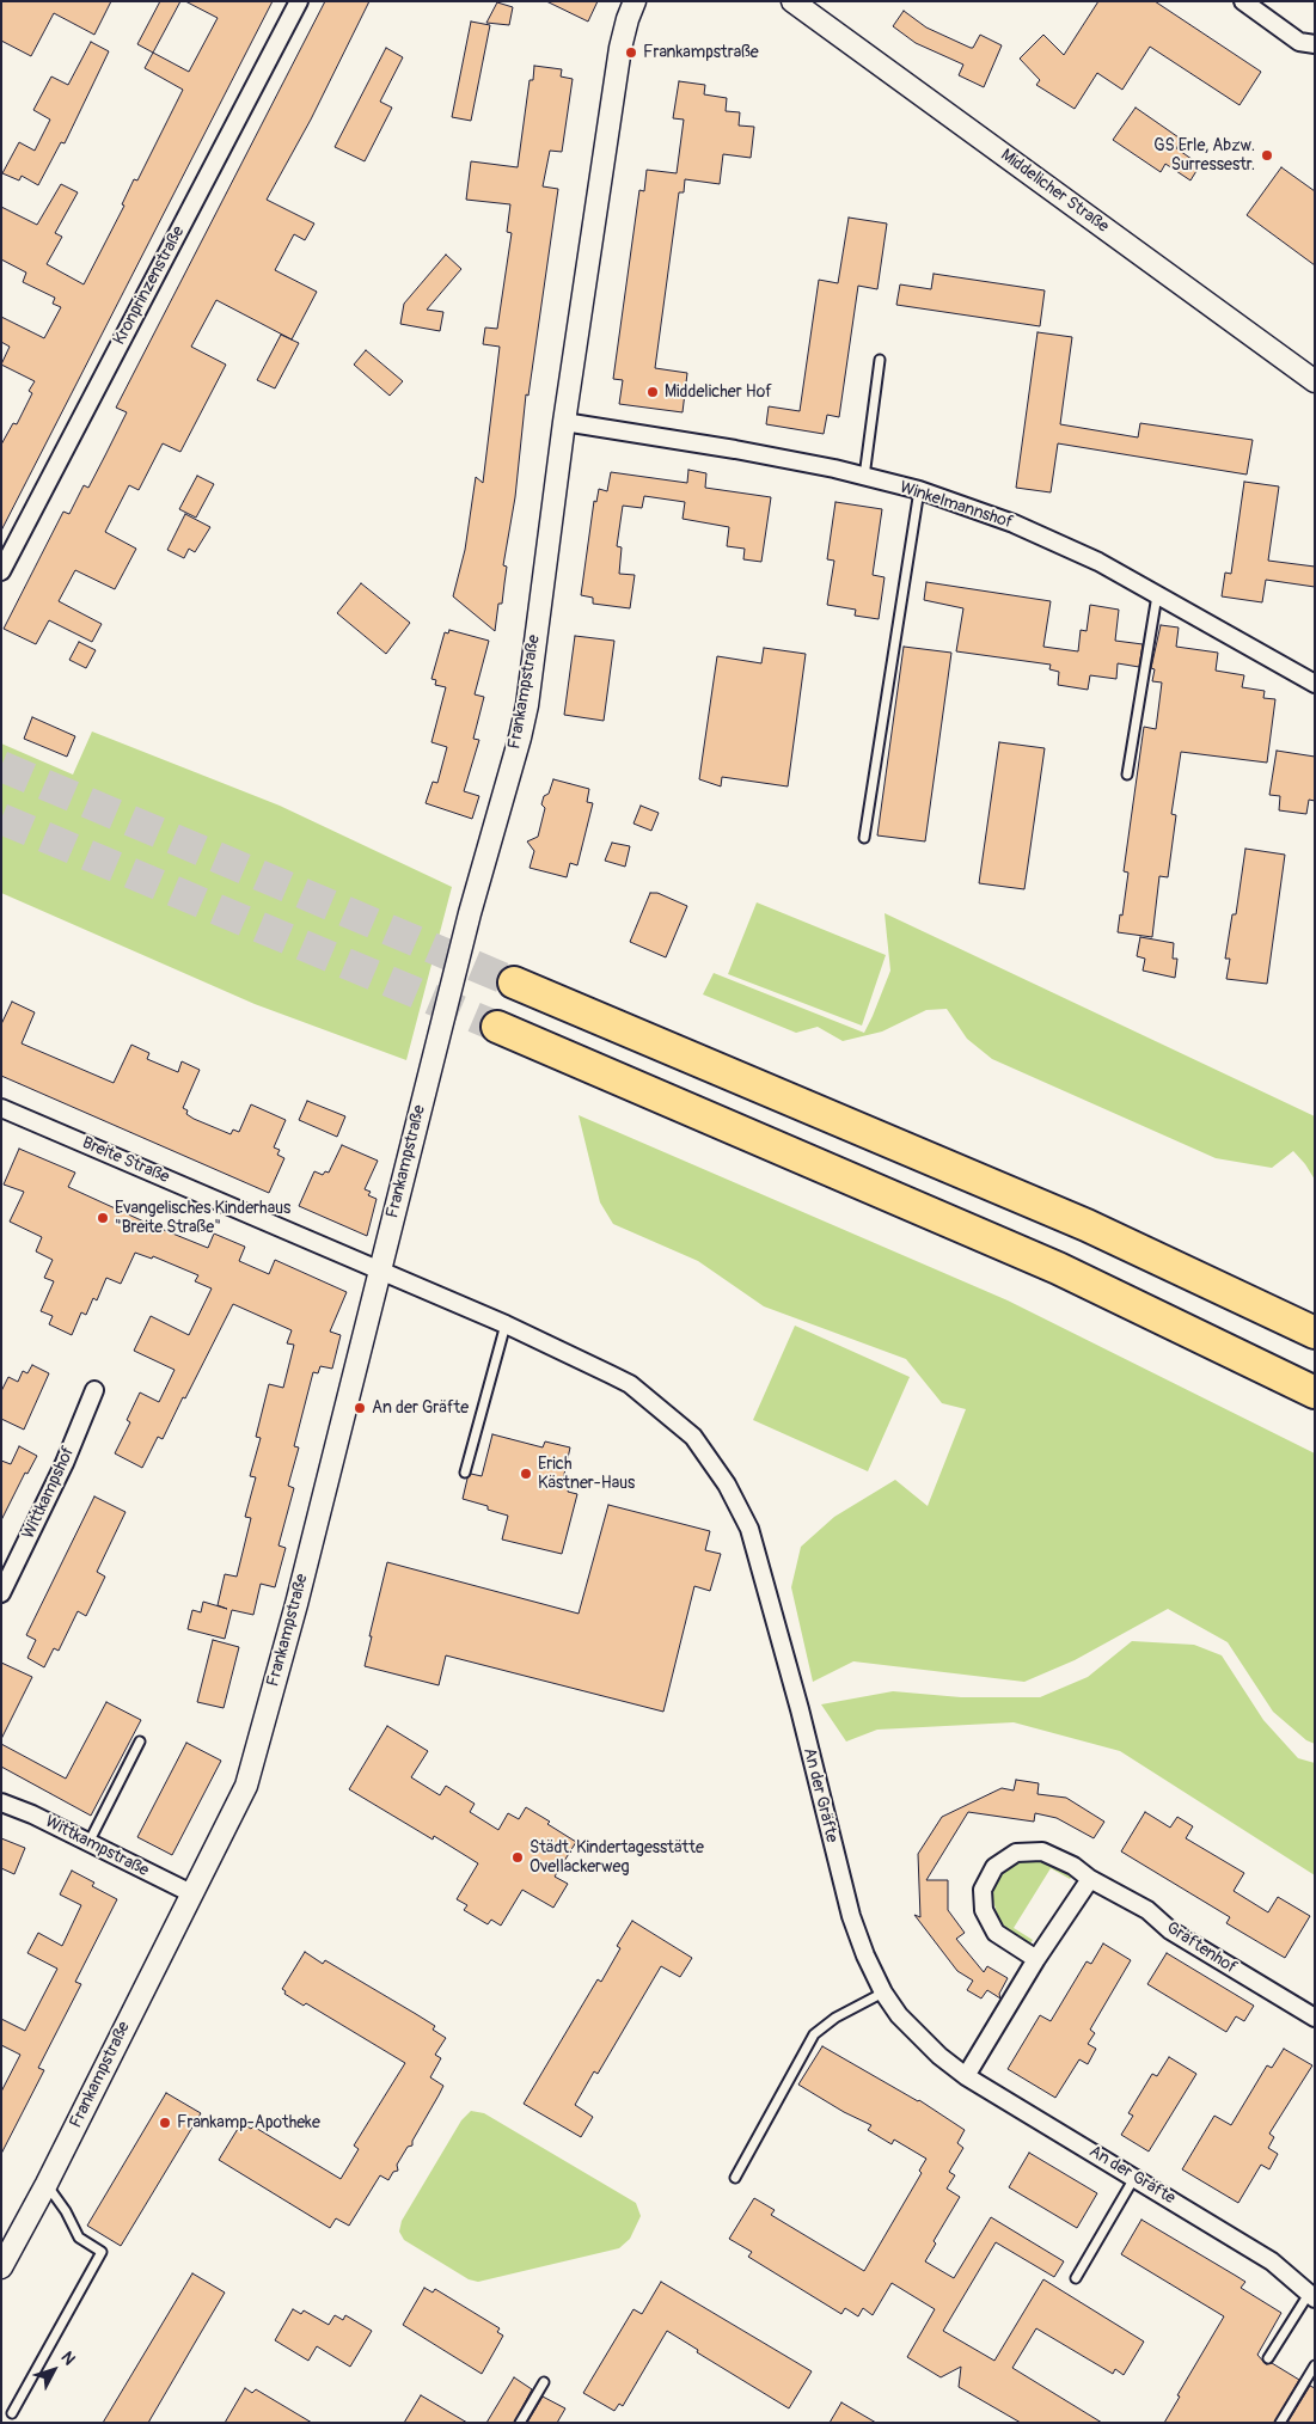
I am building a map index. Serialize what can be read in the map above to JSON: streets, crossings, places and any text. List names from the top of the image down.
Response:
{
  "streets": {
    "street": [
      "Middelicher Straße",
      "Kronprinzenstraße",
      "Winkelmannshof",
      "Frankampstraße",
      "Breite Straße",
      "Wittkampshof",
      "An der Gräfte",
      "Wittkampstraße",
      "Gräftenhof"
    ]
  },
  "crossings": [
    ["Winkelmannshof", "Frankampstraße"],
    ["Frankampstraße", "Breite Straße"],
    ["Frankampstraße", "An der Gräfte"],
    ["Frankampstraße", "Wittkampstraße"],
    ["Breite Straße", "An der Gräfte"]
  ],
  "places": [
    "Frankampstraße",
    "GS Erle, Abzw. Surressestr.",
    "Middelicher Hof",
    "Evangelisches Kinderhaus \"Breite Straße\"",
    "An der Gräfte",
    "Erich Kästner-Haus",
    "Städt. Kindertagesstätte Ovellackerweg",
    "Frankamp-Apotheke"
  ],
  "north": "top right"
}
